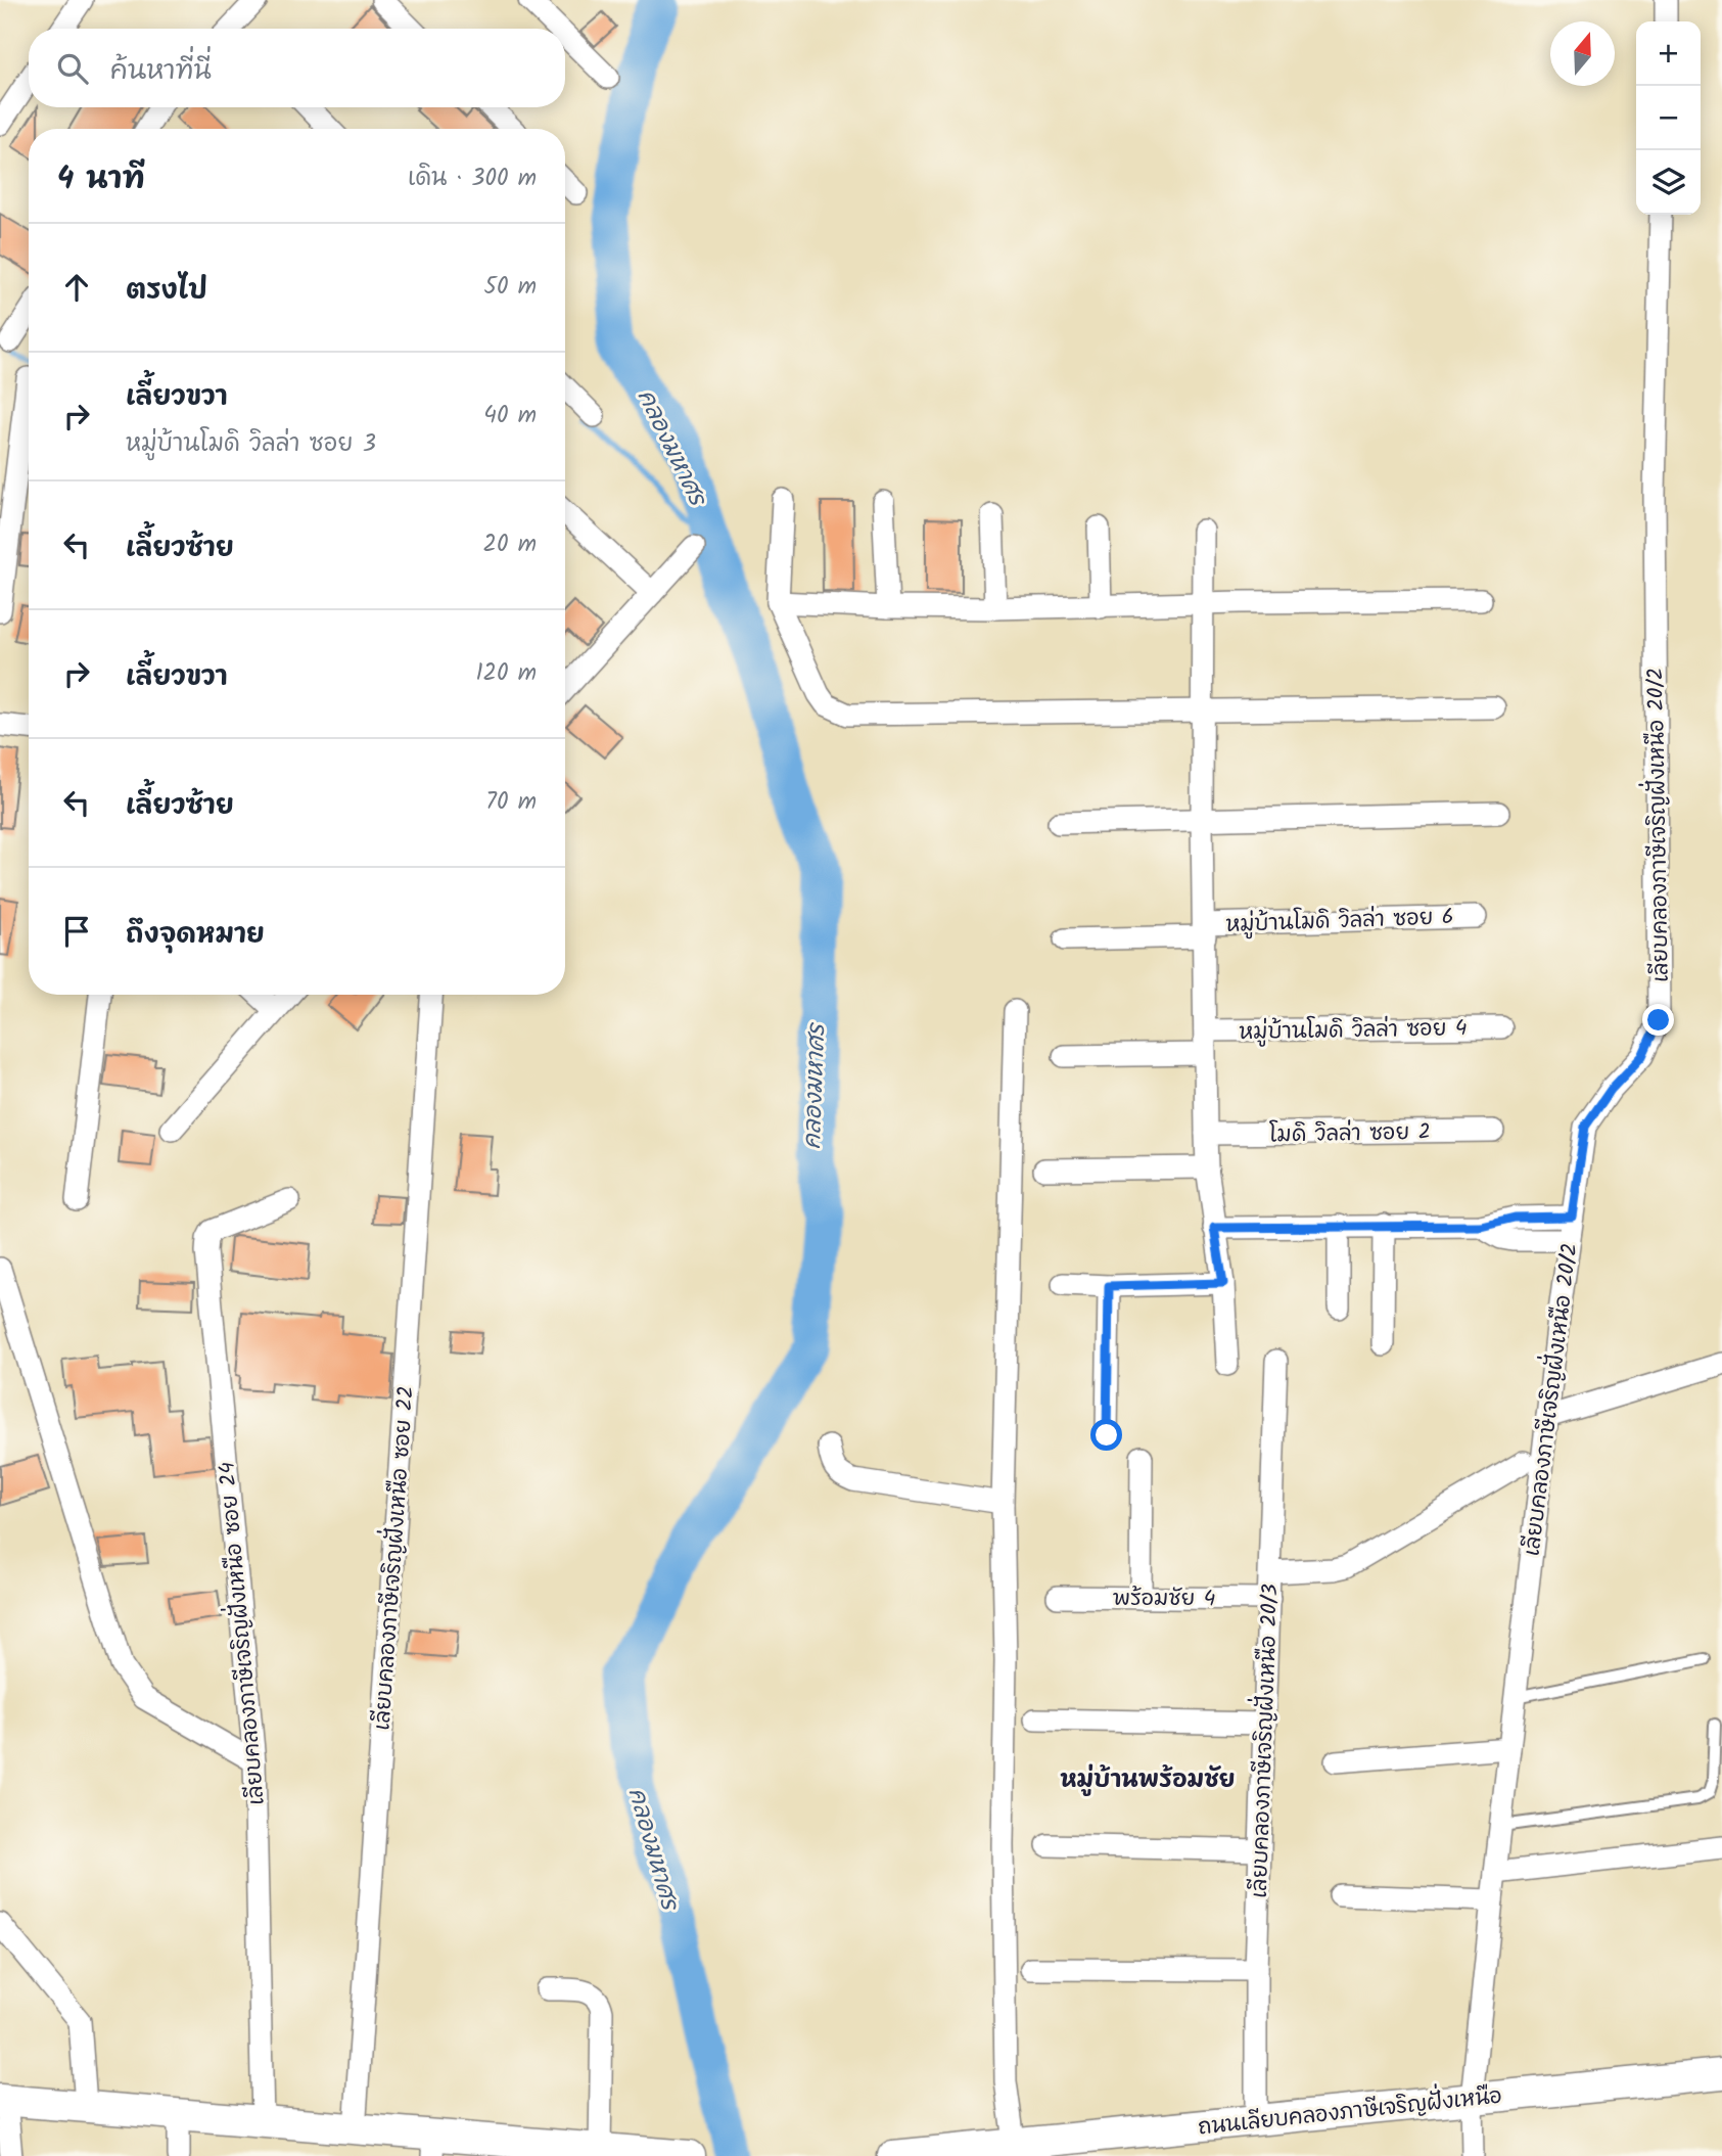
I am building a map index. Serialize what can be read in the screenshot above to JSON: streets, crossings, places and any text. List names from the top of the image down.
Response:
{
  "streets": {
    "main road": ["ถนนเลียบคลองภาษีเจริญฝั่งเหนือ"],
    "street": [
      "เลียบคลองภาษีเจริญฝั่งเหนือ 20/2",
      "หมู่บ้านโมดิ วิลล่า ซอย 6",
      "หมู่บ้านโมดิ วิลล่า ซอย 4",
      "โมดิ วิลล่า ซอย 2",
      "เลียบคลองภาษีเจริญฝั่งเหนือ ซอย 22",
      "พร้อมชัย 4",
      "เลียบคลองภาษีเจริญฝั่งเหนือ ซอย 24",
      "เลียบคลองภาษีเจริญฝั่งเหนือ 20/3"
    ]
  },
  "crossings": [
    ["เลียบคลองภาษีเจริญฝั่งเหนือ 20/2", "ถนนเลียบคลองภาษีเจริญฝั่งเหนือ"],
    ["พร้อมชัย 4", "เลียบคลองภาษีเจริญฝั่งเหนือ 20/3"],
    ["เลียบคลองภาษีเจริญฝั่งเหนือ 20/3", "ถนนเลียบคลองภาษีเจริญฝั่งเหนือ"]
  ],
  "districts": ["หมู่บ้านพร้อมชัย"],
  "water": ["คลองมหาศร"],
  "north": "top",
  "page": {
    "map_buttons": ["+", "−"],
    "search": "ค้นหาที่นี่",
    "heading": ["4 นาที", "เดิน · 300 m"],
    "list": [
      ["ตรงไป", "50 m"],
      ["เลี้ยวขวา", "หมู่บ้านโมดิ วิลล่า ซอย 3", "40 m"],
      ["เลี้ยวซ้าย", "20 m"],
      ["เลี้ยวขวา", "120 m"],
      ["เลี้ยวซ้าย", "70 m"],
      "ถึงจุดหมาย"
    ]
  }
}
